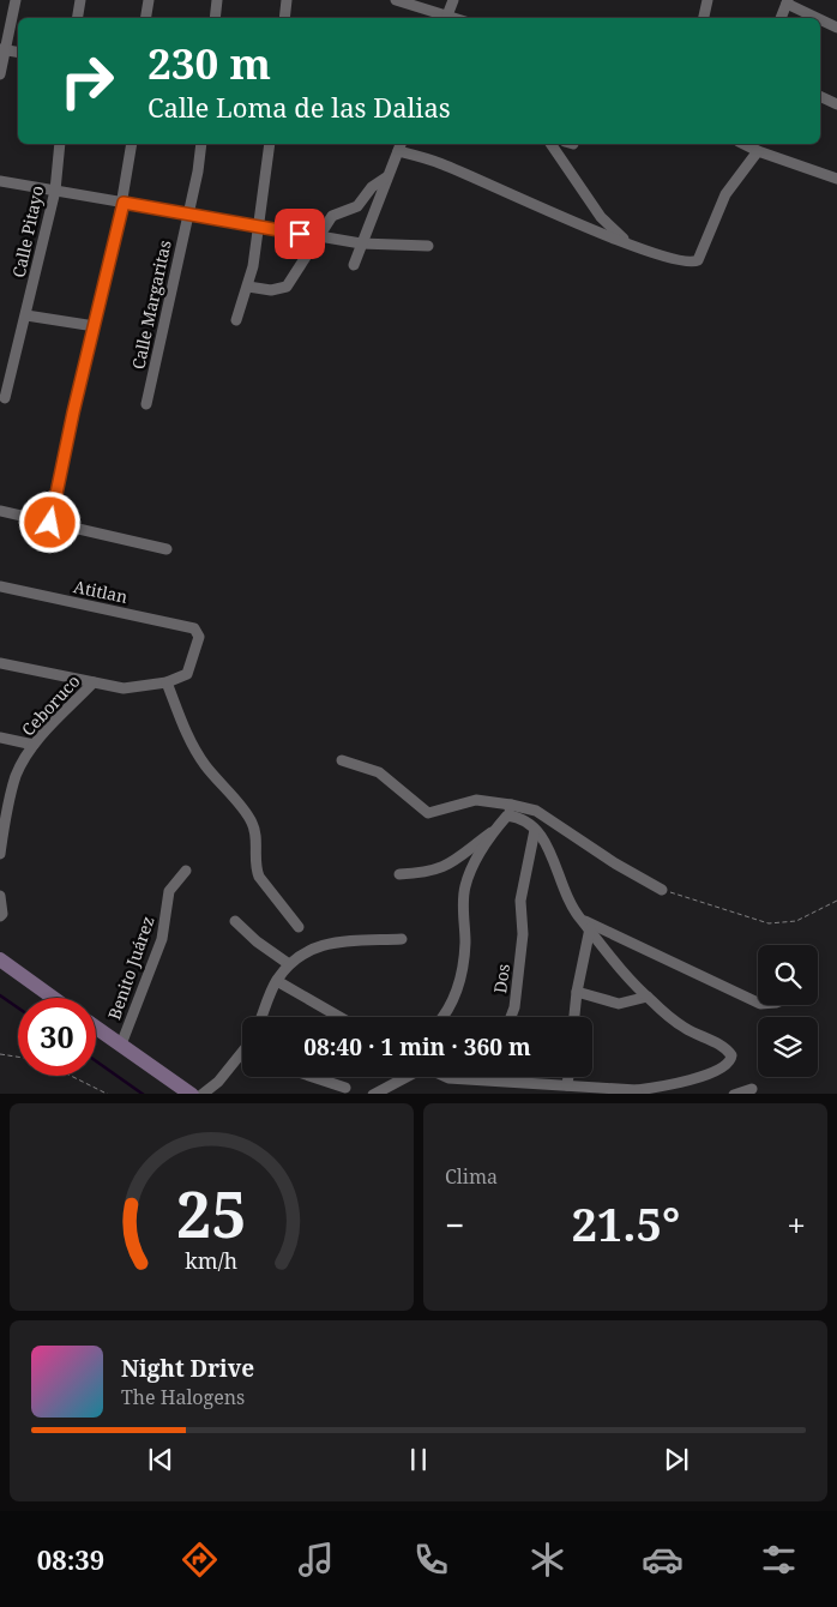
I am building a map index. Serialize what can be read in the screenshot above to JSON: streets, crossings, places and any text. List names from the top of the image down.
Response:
{
  "streets": {
    "street": [
      "Calle Pitayo",
      "Calle Margaritas",
      "Atitlan",
      "Ceboruco",
      "Benito Juárez",
      "Dos"
    ]
  },
  "crossings": [
    ["Atitlan", "Ceboruco"]
  ],
  "page": {
    "turn": ["230 m", "Calle Loma de las Dalias"],
    "limit": "30",
    "trip": "08:40 · 1 min · 360 m",
    "tile": "Clima",
    "heat": ["−", "21.5°", "+"],
    "song": ["Night Drive", "The Halogens"],
    "tabs": "08:39",
    "gauge": ["25", "km/h"]
  }
}
